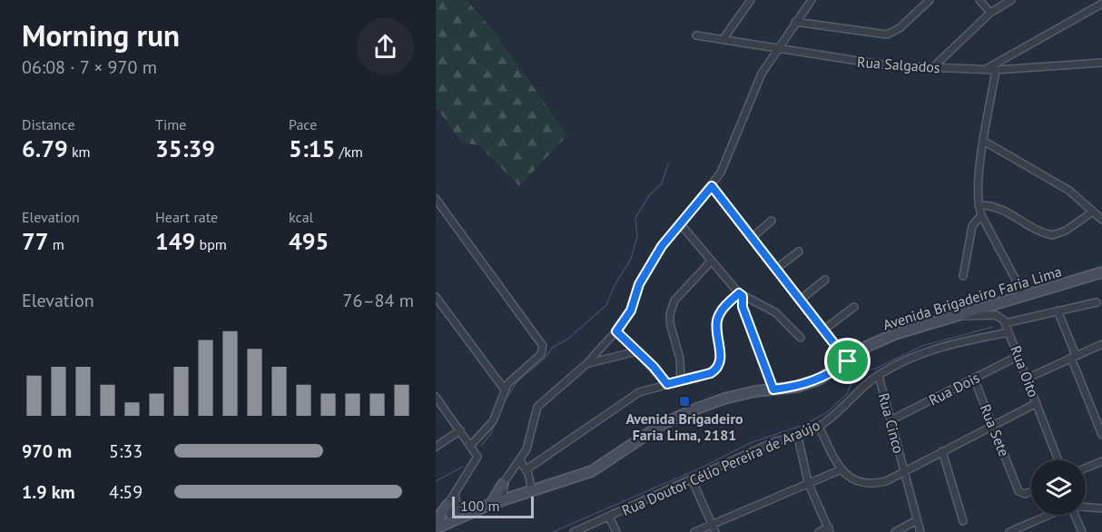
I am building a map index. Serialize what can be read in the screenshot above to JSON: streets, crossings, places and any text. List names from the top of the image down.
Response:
{
  "streets": {
    "main road": ["Avenida Brigadeiro Faria Lima"],
    "street": [
      "Rua Salgados",
      "Rua Oito",
      "Rua Dois",
      "Rua Cinco",
      "Rua Sete",
      "Rua Doutor Célio Pereira de Araújo"
    ]
  },
  "crossings": [
    ["Rua Oito", "Rua Dois"],
    ["Rua Oito", "Rua Doutor Célio Pereira de Araújo"],
    ["Rua Dois", "Rua Cinco"],
    ["Rua Dois", "Rua Sete"],
    ["Rua Cinco", "Rua Doutor Célio Pereira de Araújo"]
  ],
  "places": {
    "transit": ["Avenida Brigadeiro Faria Lima, 2181"]
  },
  "scale_bar": "100 m",
  "page": {
    "heading": ["Morning run", "06:08 · 7 × 970 m"],
    "stats": [
      ["Distance", "6.79 km"],
      ["Time", "35:39"],
      ["Pace", "5:15 /km"],
      ["Elevation", "77 m"],
      ["Heart rate", "149 bpm"],
      ["kcal", "495"]
    ],
    "chart": ["Elevation", "76–84 m"],
    "list": [
      {
        "name": "970 m",
        "note": "5:33"
      },
      {
        "name": "1.9 km",
        "note": "4:59"
      }
    ],
    "scale": "100 m"
  }
}
